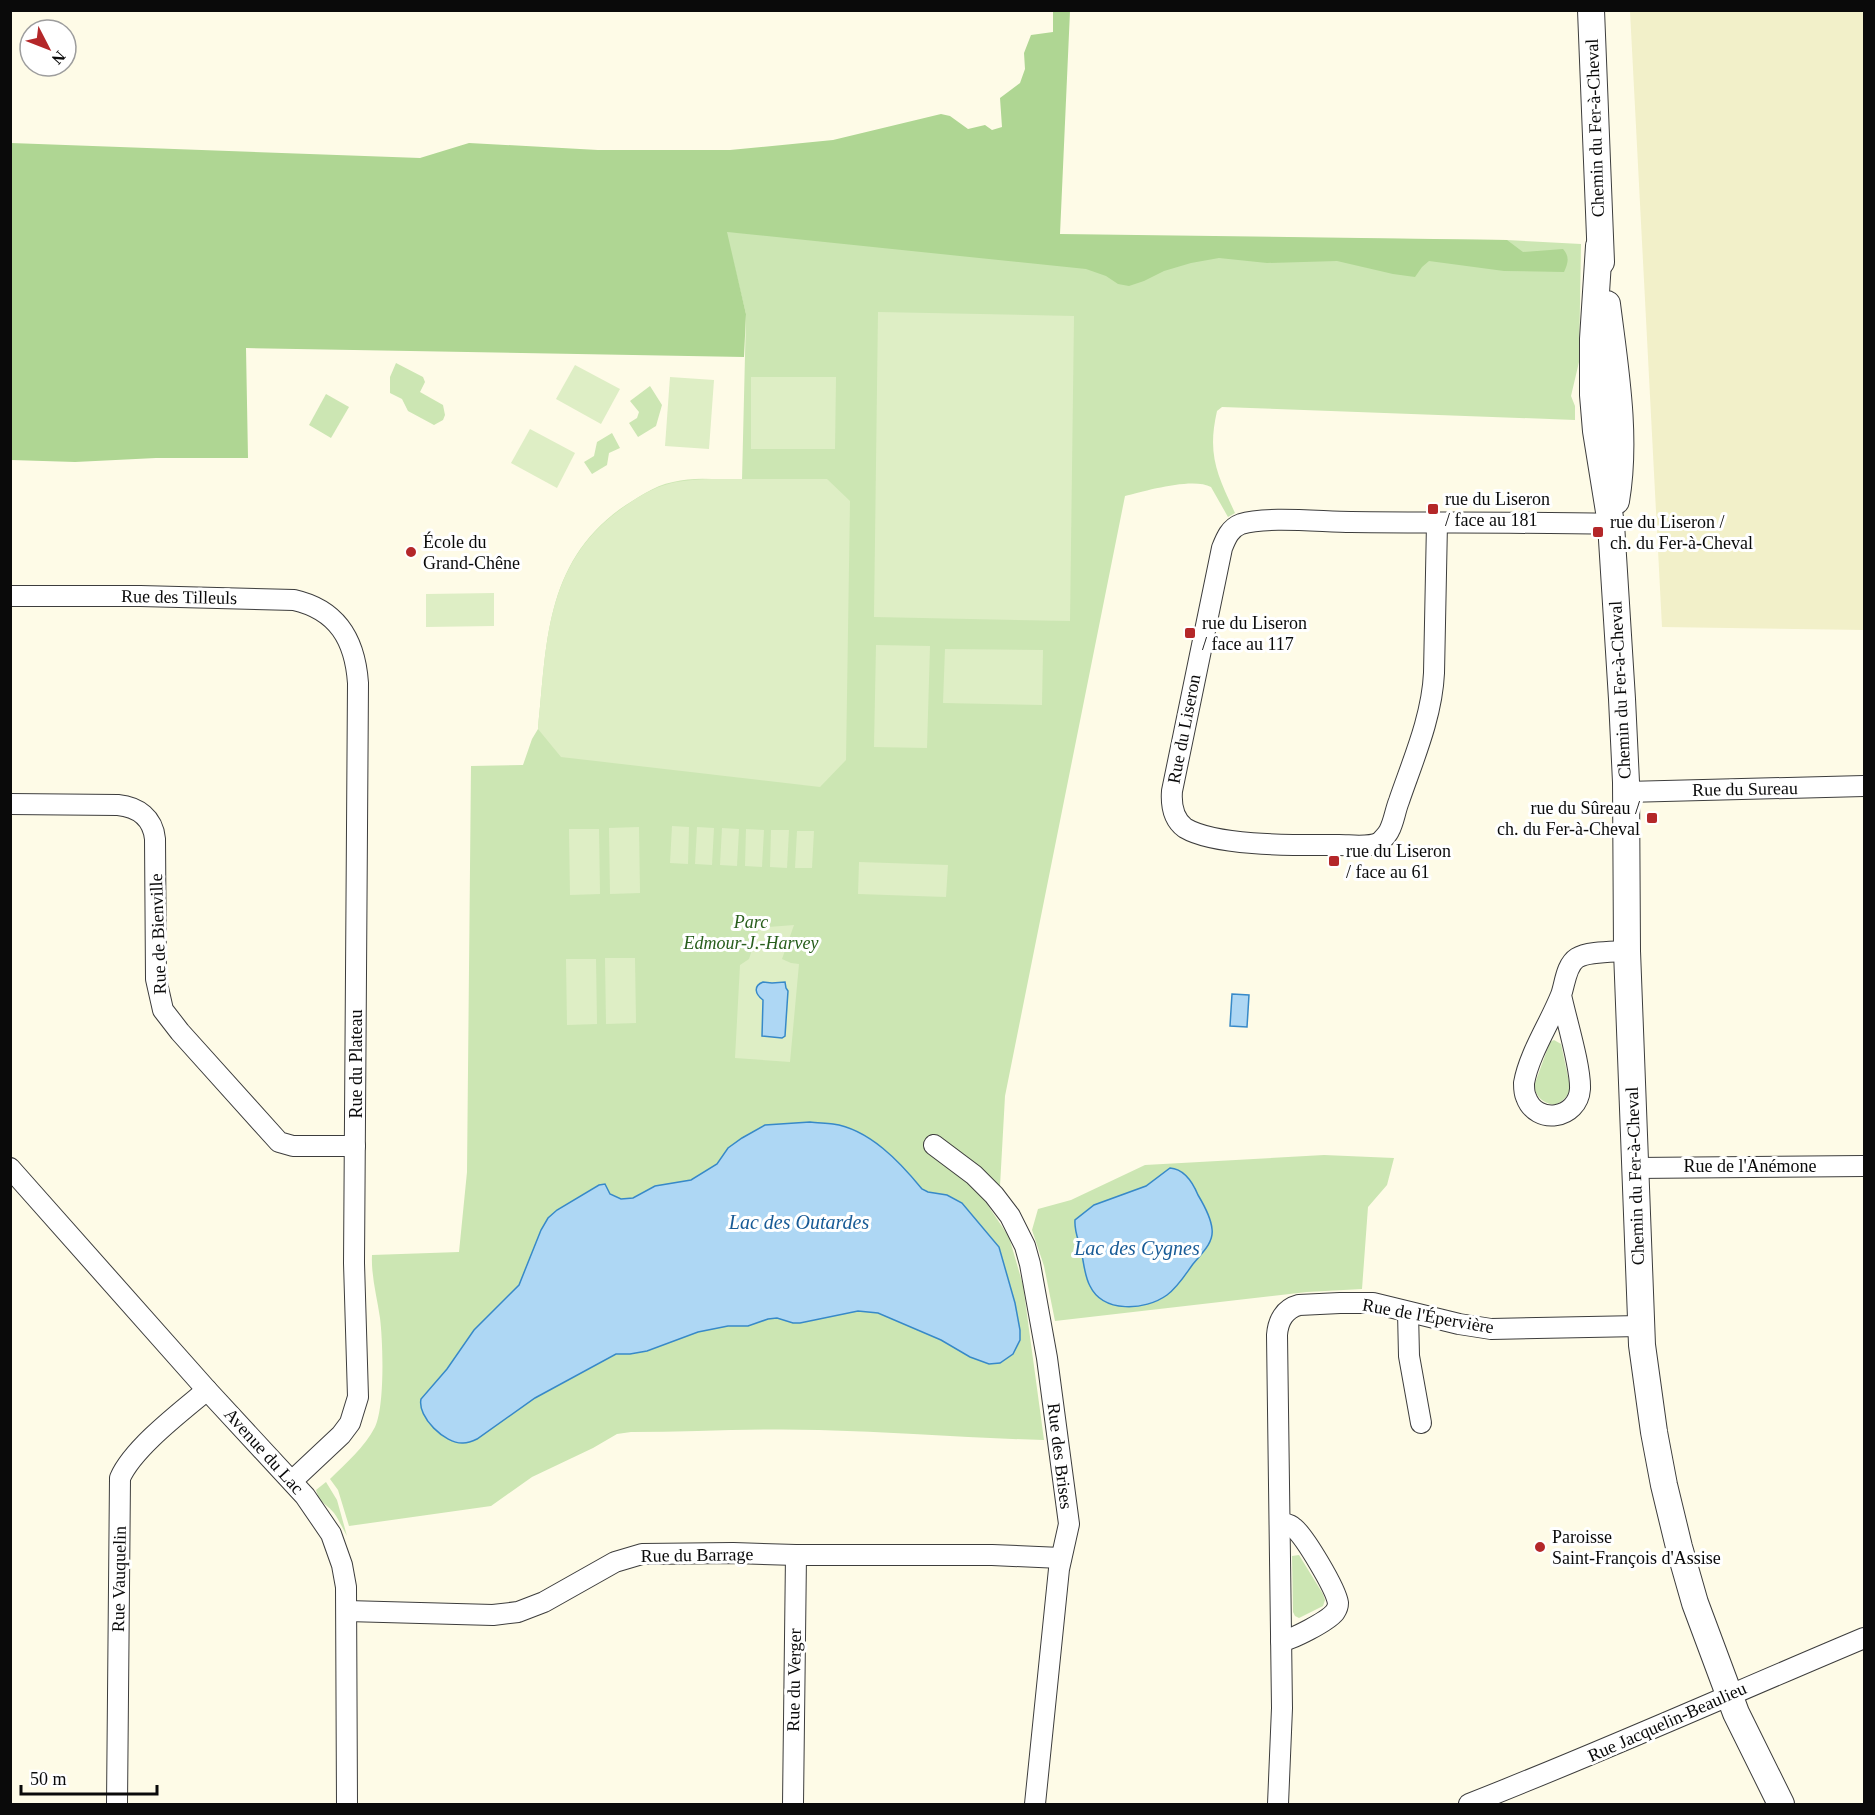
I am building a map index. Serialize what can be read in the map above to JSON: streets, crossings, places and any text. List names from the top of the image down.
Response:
{
  "streets": {
    "street": [
      "Chemin du Fer-à-Cheval",
      "Rue des Tilleuls",
      "Rue du Liseron",
      "Rue du Sureau",
      "Rue de Bienville",
      "Rue du Plateau",
      "Rue de l'Anémone",
      "Rue de l'Épervière",
      "Avenue du Lac",
      "Rue des Brises",
      "Rue du Barrage",
      "Rue Vauquelin",
      "Rue du Verger",
      "Rue Jacquelin-Beaulieu"
    ]
  },
  "crossings": [
    ["Chemin du Fer-à-Cheval", "Rue du Liseron"],
    ["Chemin du Fer-à-Cheval", "Rue du Sureau"],
    ["Chemin du Fer-à-Cheval", "Rue de l'Anémone"],
    ["Chemin du Fer-à-Cheval", "Rue de l'Épervière"],
    ["Chemin du Fer-à-Cheval", "Rue Jacquelin-Beaulieu"],
    ["Rue des Tilleuls", "Rue du Plateau"],
    ["Rue de Bienville", "Rue du Plateau"],
    ["Rue du Plateau", "Avenue du Lac"],
    ["Avenue du Lac", "Rue du Barrage"],
    ["Avenue du Lac", "Rue Vauquelin"],
    ["Rue des Brises", "Rue du Barrage"],
    ["Rue du Barrage", "Rue du Verger"]
  ],
  "water": ["Lac des Outardes", "Lac des Cygnes"],
  "parks": ["Parc Edmour-J.-Harvey"],
  "places": {
    "transit": [
      "rue du Liseron / face au 181",
      "rue du Liseron / ch. du Fer-à-Cheval",
      "rue du Liseron / face au 117",
      "rue du Sûreau / ch. du Fer-à-Cheval",
      "rue du Liseron / face au 61"
    ],
    "other": ["École du Grand-Chêne", "Paroisse Saint-François d'Assise"]
  },
  "scale_bar": "50 m",
  "north": "bottom right"
}
